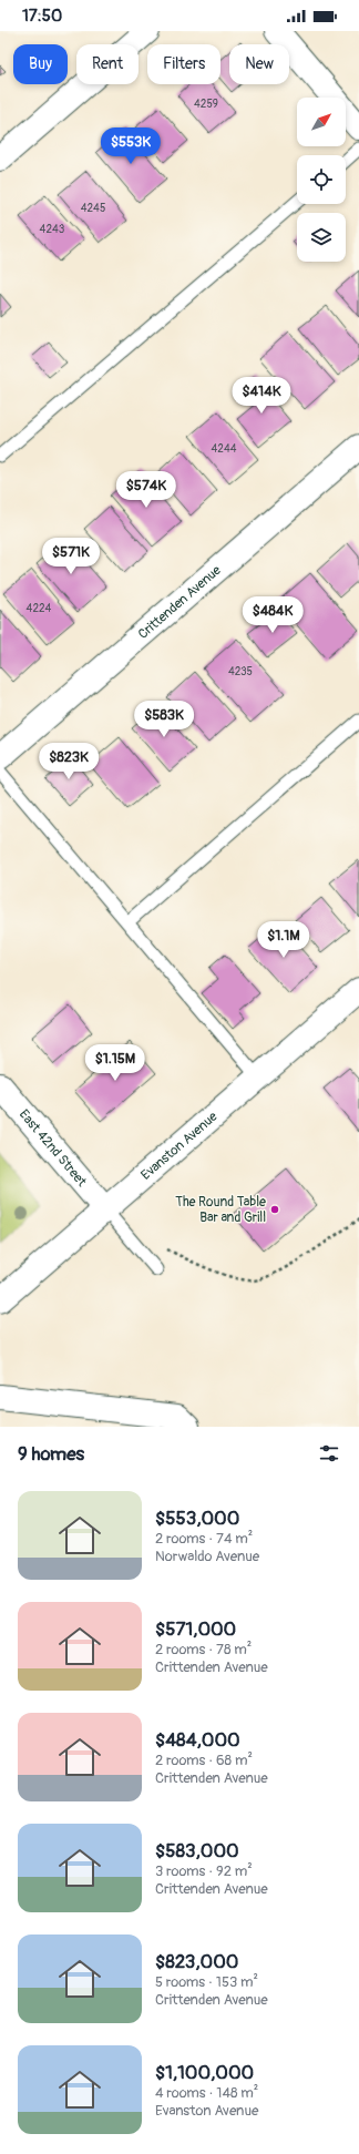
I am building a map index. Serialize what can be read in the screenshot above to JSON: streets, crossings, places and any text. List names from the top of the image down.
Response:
{
  "streets": {
    "street": ["Crittenden Avenue", "Evanston Avenue", "East 42nd Street"]
  },
  "crossings": [
    ["Evanston Avenue", "East 42nd Street"]
  ],
  "places": ["The Round Table Bar and Grill"],
  "house_numbers": [
    "4259",
    "4245",
    "4243",
    "4244",
    "4224",
    "4235"
  ],
  "north": "top right",
  "page": {
    "status": "17:50",
    "chip": [
      "Buy",
      "Rent",
      "Filters",
      "New"
    ],
    "price": [
      "$553K",
      "$414K",
      "$574K",
      "$571K",
      "$484K",
      "$583K",
      "$823K",
      "$1.1M",
      "$1.15M"
    ],
    "heading": "9 homes",
    "list": [
      {
        "name": "$553,000",
        "note": "2 rooms · 74 m² · Norwaldo Avenue"
      },
      {
        "name": "$571,000",
        "note": "2 rooms · 78 m² · Crittenden Avenue"
      },
      {
        "name": "$484,000",
        "note": "2 rooms · 68 m² · Crittenden Avenue"
      },
      {
        "name": "$583,000",
        "note": "3 rooms · 92 m² · Crittenden Avenue"
      },
      {
        "name": "$823,000",
        "note": "5 rooms · 153 m² · Crittenden Avenue"
      },
      {
        "name": "$1,100,000",
        "note": "4 rooms · 148 m² · Evanston Avenue"
      }
    ]
  }
}
